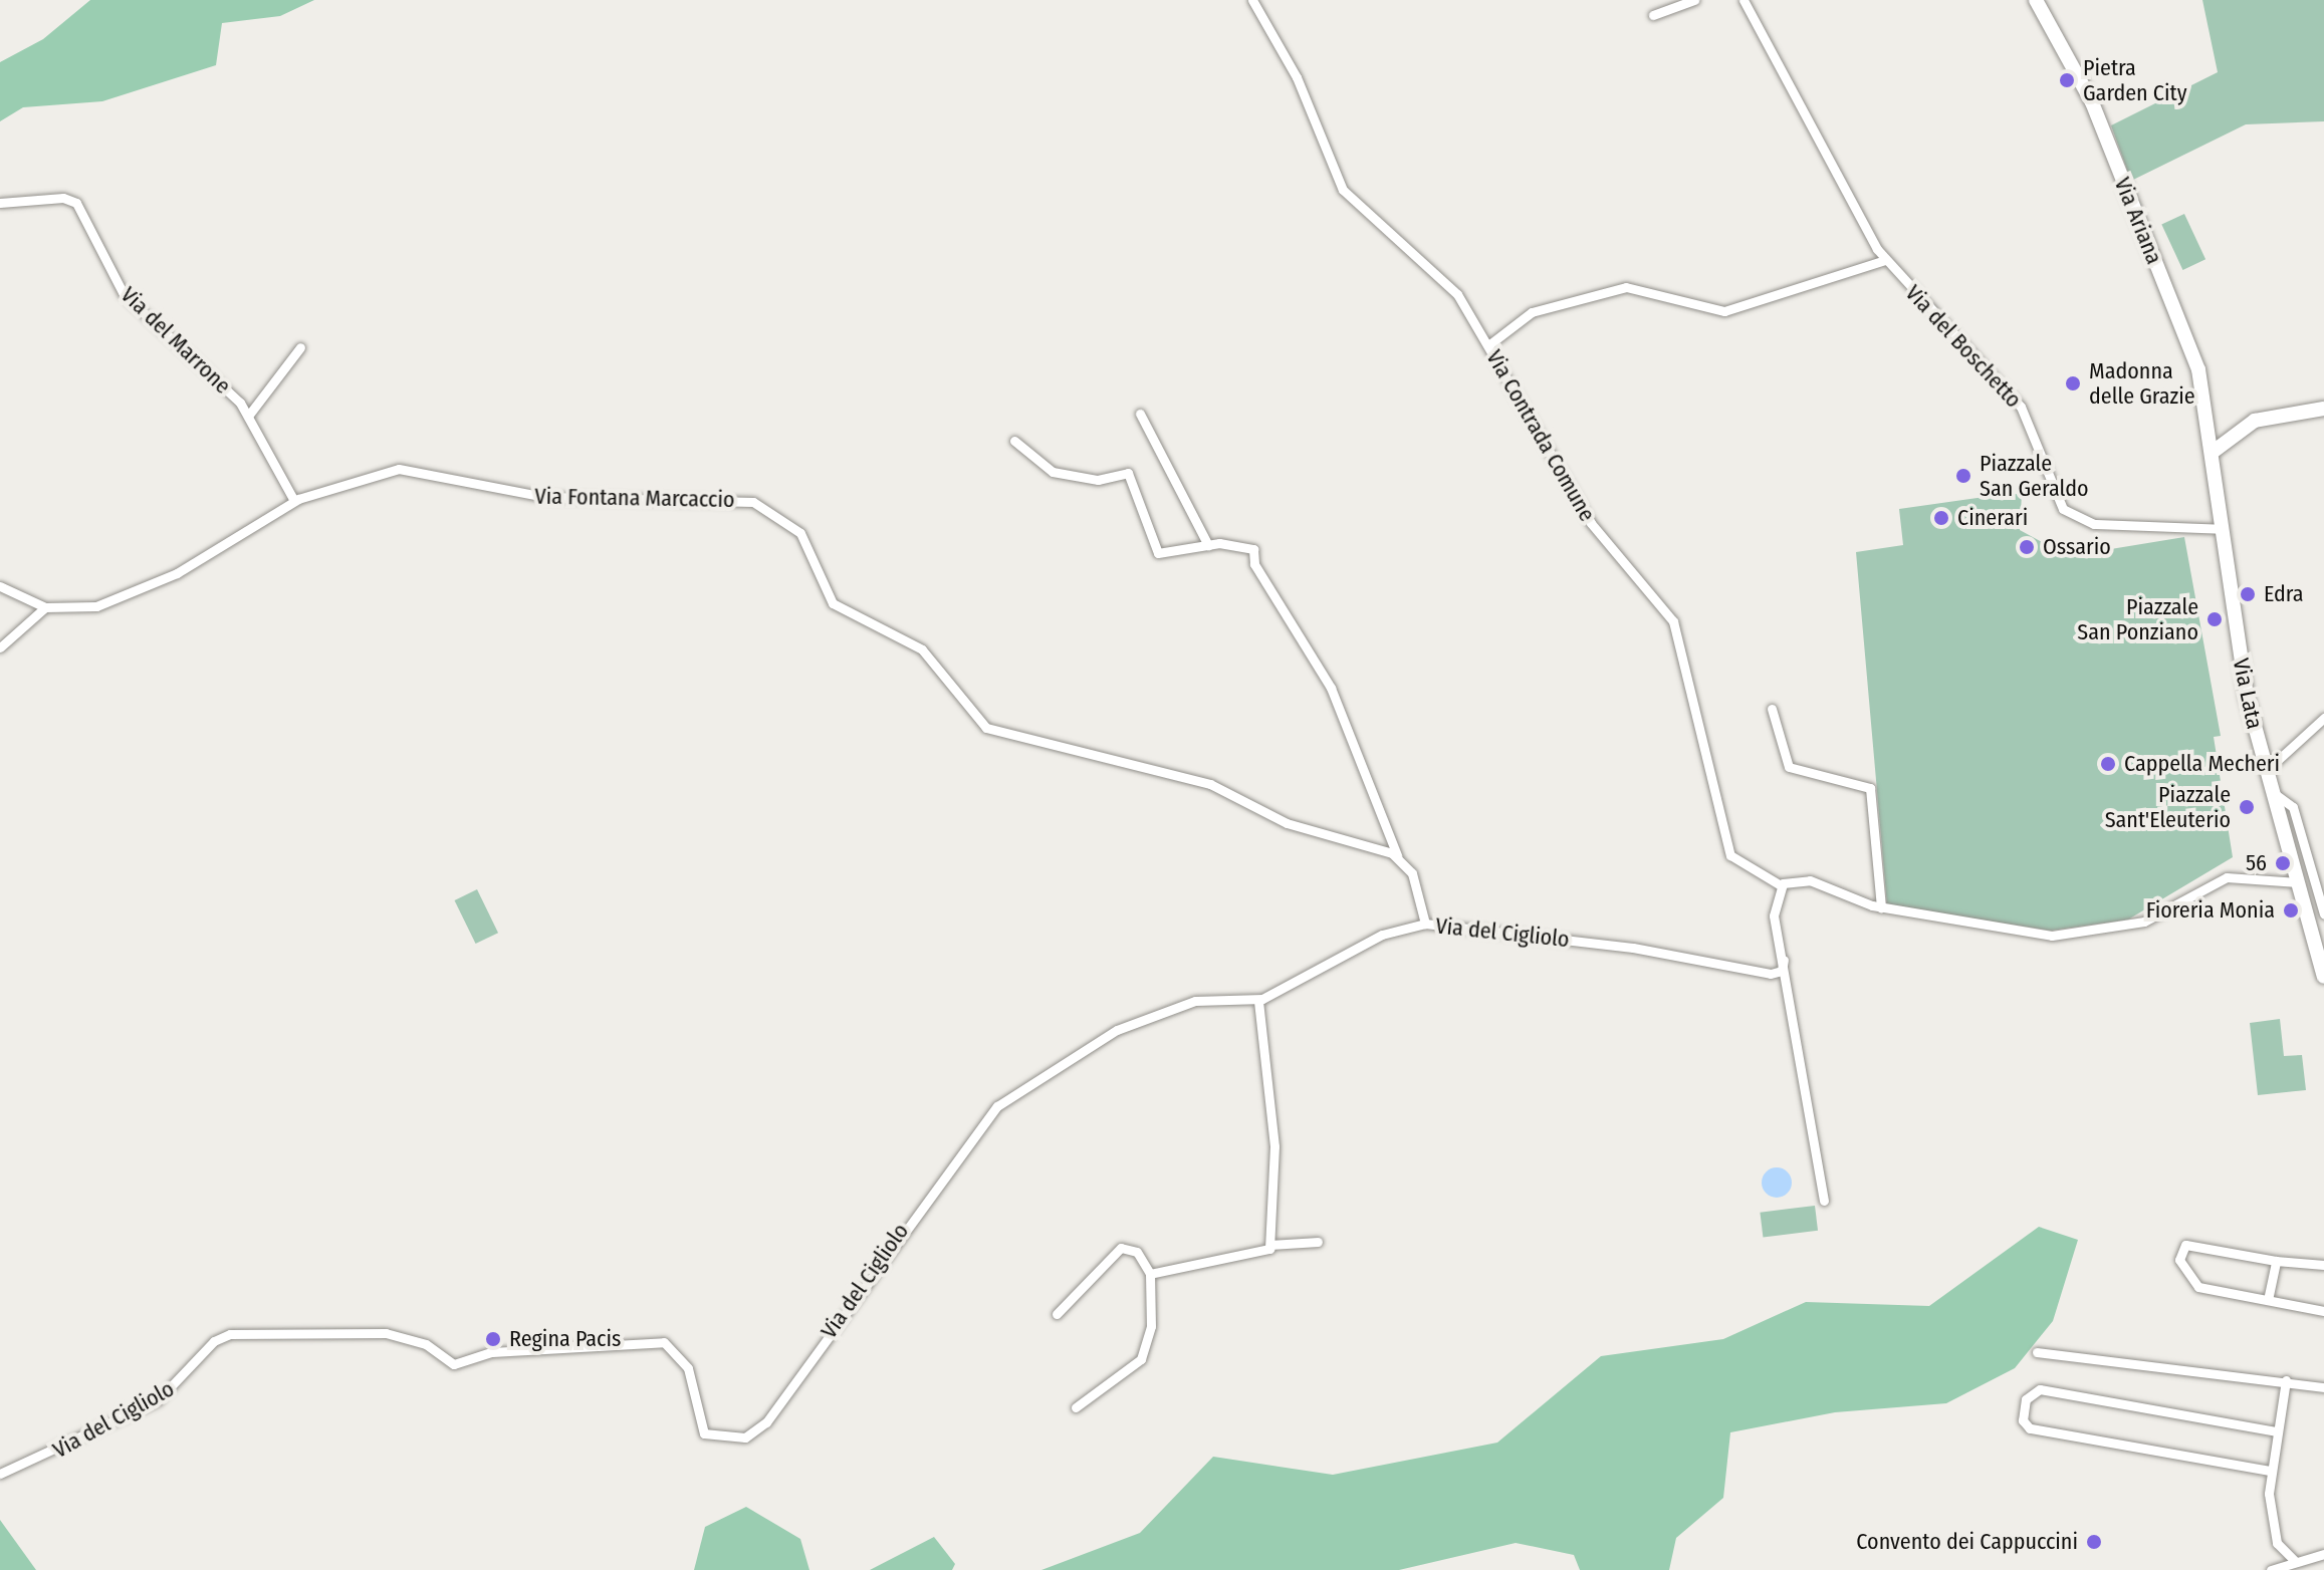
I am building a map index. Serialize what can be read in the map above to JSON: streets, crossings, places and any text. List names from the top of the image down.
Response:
{
  "streets": {
    "main road": ["Via Ariana", "Via Lata"],
    "street": [
      "Via del Marrone",
      "Via del Boschetto",
      "Via Contrada Comune",
      "Via Fontana Marcaccio",
      "Via del Cigliolo"
    ]
  },
  "crossings": [
    ["Via Ariana", "Via Lata"],
    ["Via del Marrone", "Via Fontana Marcaccio"],
    ["Via del Boschetto", "Via Lata"]
  ],
  "places": [
    "Pietra Garden City",
    "Madonna delle Grazie",
    "Piazzale San Geraldo",
    "Cinerari",
    "Ossario",
    "Edra",
    "Piazzale San Ponziano",
    "Cappella Mecheri",
    "Piazzale Sant'Eleuterio",
    "56",
    "Fioreria Monia",
    "Regina Pacis",
    "Convento dei Cappuccini"
  ]
}
